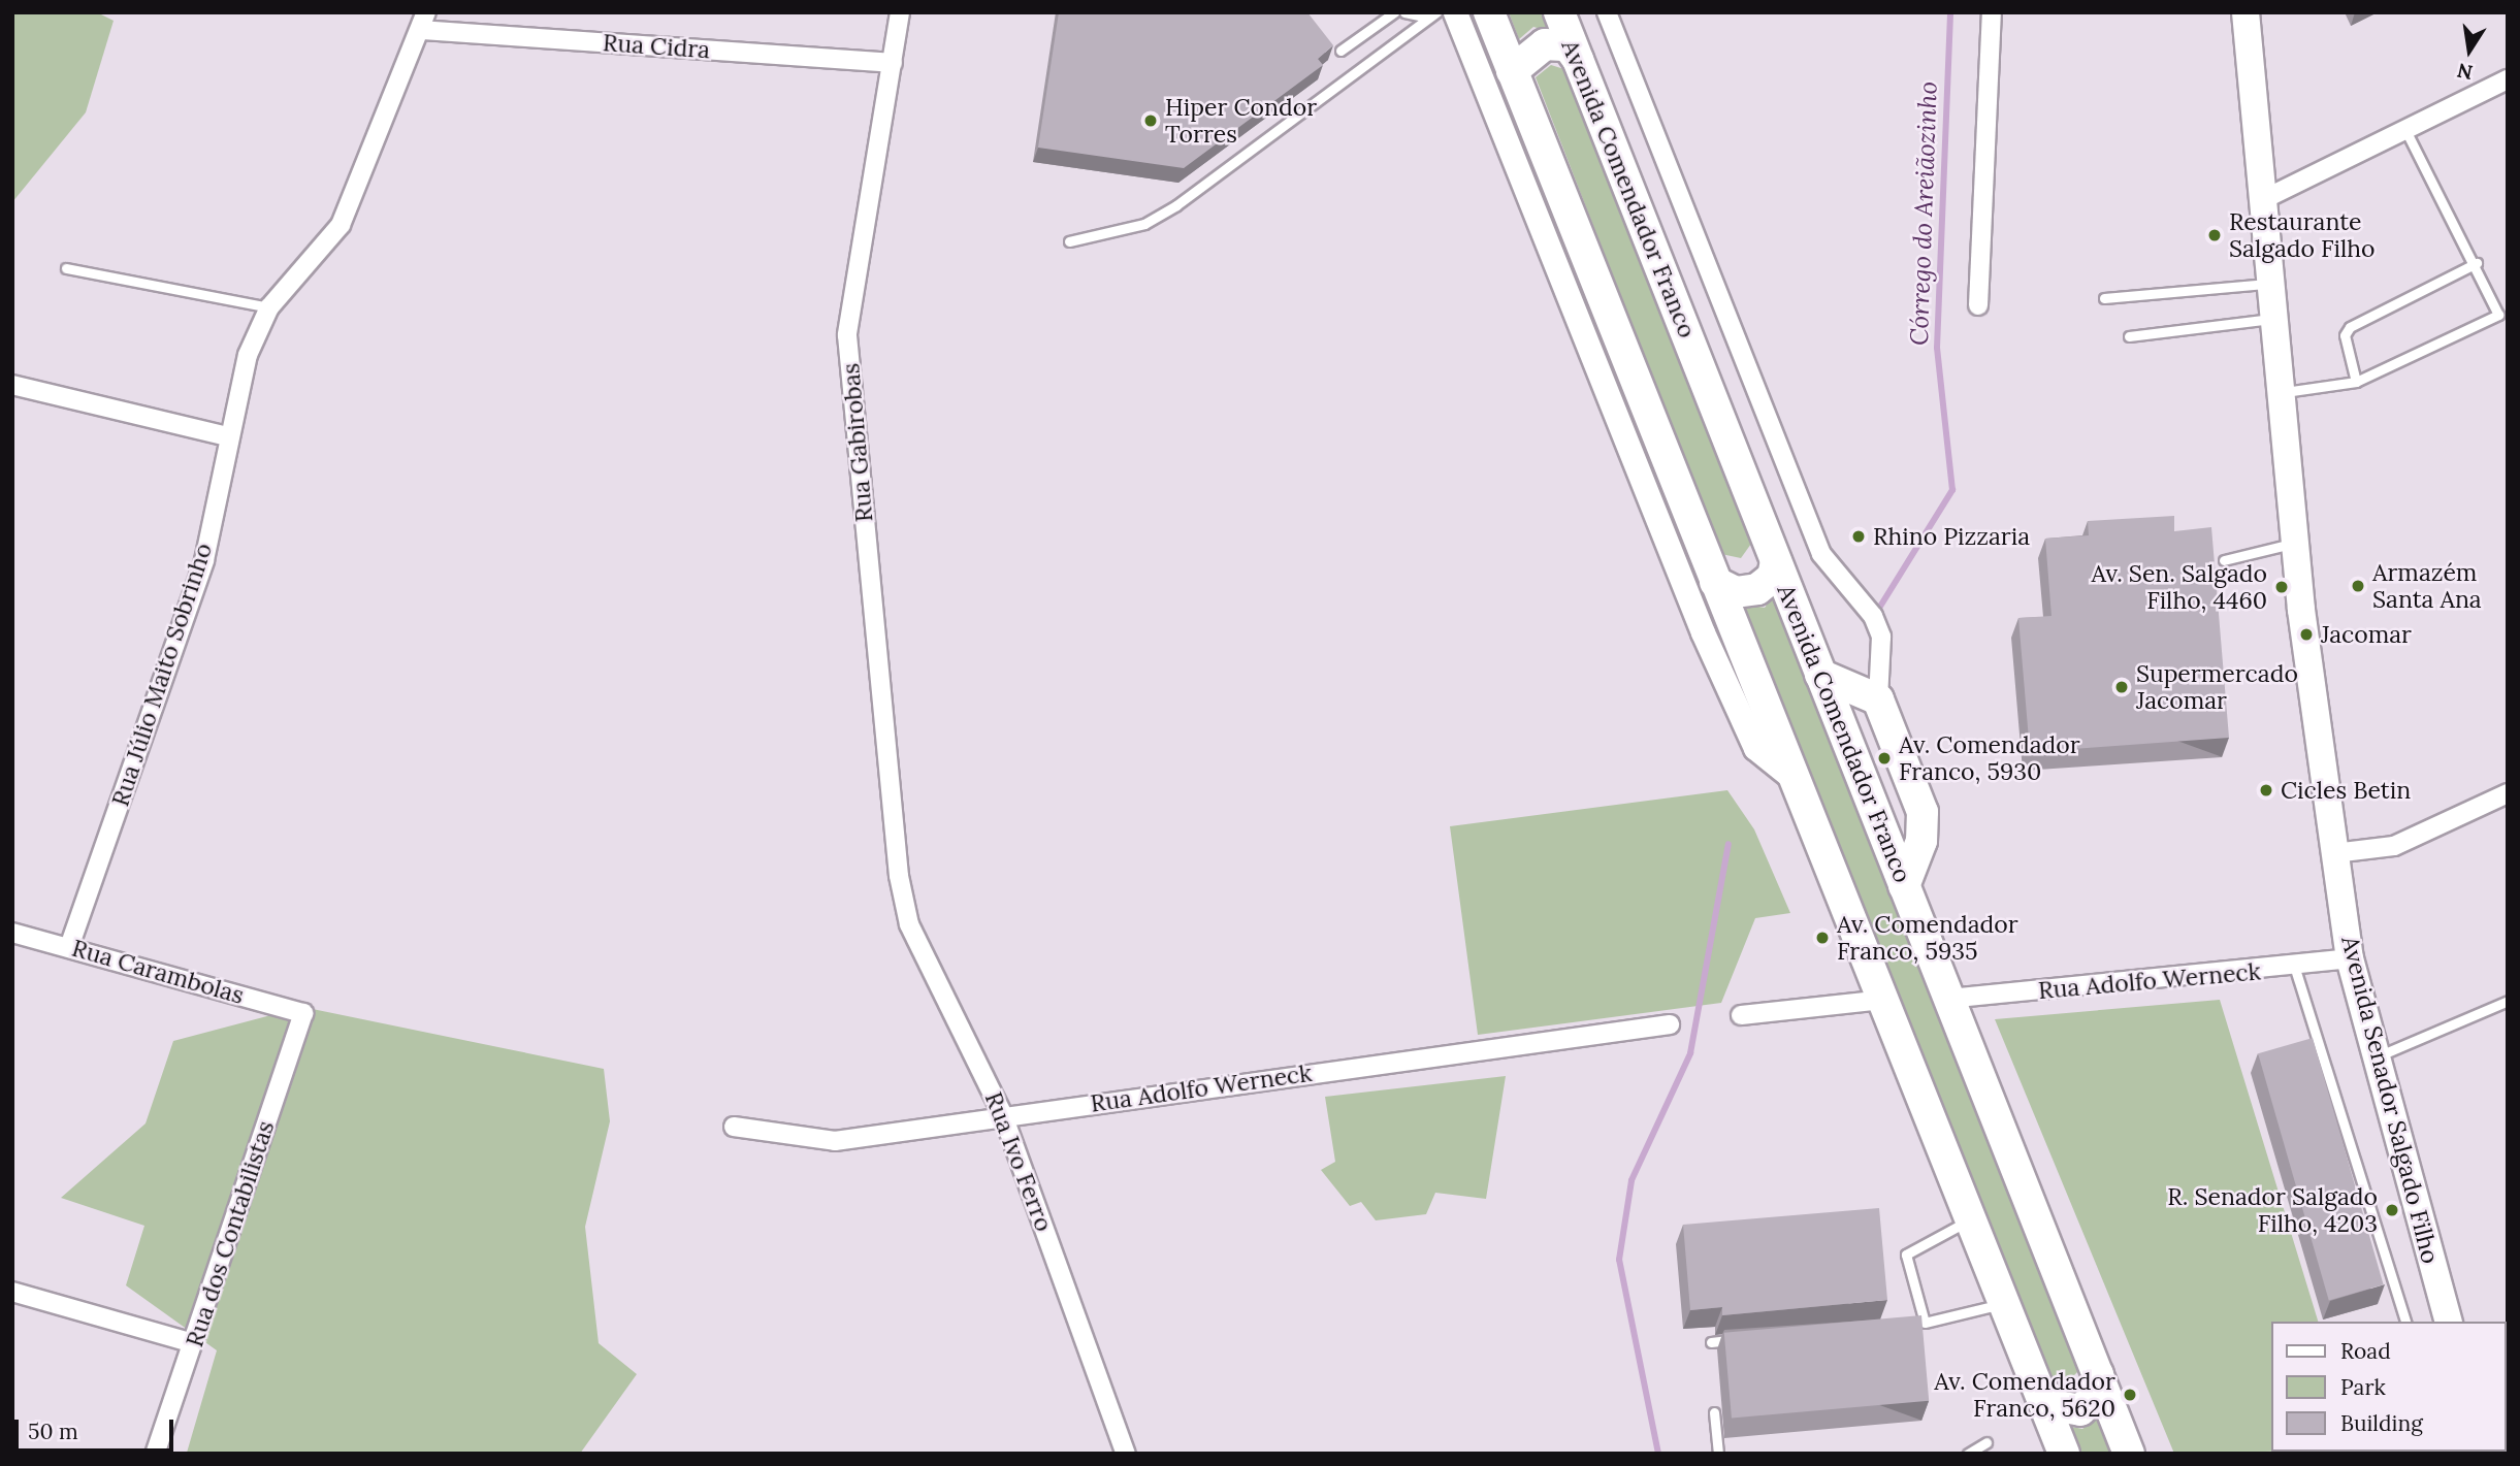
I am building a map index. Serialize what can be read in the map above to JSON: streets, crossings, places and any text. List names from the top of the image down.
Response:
{
  "streets": {
    "highway": ["Avenida Comendador Franco"],
    "main road": ["Avenida Senador Salgado Filho"],
    "street": [
      "Rua Cidra",
      "Rua Gabirobas",
      "Rua Júlio Maito Sobrinho",
      "Rua Carambolas",
      "Rua Adolfo Werneck",
      "Rua Ivo Ferro",
      "Rua dos Contabilistas"
    ]
  },
  "crossings": [
    ["Rua Cidra", "Rua Gabirobas"],
    ["Rua Cidra", "Rua Júlio Maito Sobrinho"],
    ["Avenida Comendador Franco", "Rua Adolfo Werneck"],
    ["Rua Gabirobas", "Rua Ivo Ferro"],
    ["Rua Júlio Maito Sobrinho", "Rua Carambolas"],
    ["Rua Carambolas", "Rua dos Contabilistas"],
    ["Rua Adolfo Werneck", "Avenida Senador Salgado Filho"],
    ["Rua Adolfo Werneck", "Rua Ivo Ferro"]
  ],
  "water": ["Córrego do Areiãozinho"],
  "places": [
    "Hiper Condor Torres",
    "Restaurante Salgado Filho",
    "Rhino Pizzaria",
    "Armazém Santa Ana",
    "Av. Sen. Salgado Filho, 4460",
    "Jacomar",
    "Supermercado Jacomar",
    "Av. Comendador Franco, 5930",
    "Cicles Betin",
    "Av. Comendador Franco, 5935",
    "R. Senador Salgado Filho, 4203",
    "Av. Comendador Franco, 5620"
  ],
  "legend": ["Road", "Park", "Building"],
  "scale_bar": "50 m",
  "north": "bottom"
}
